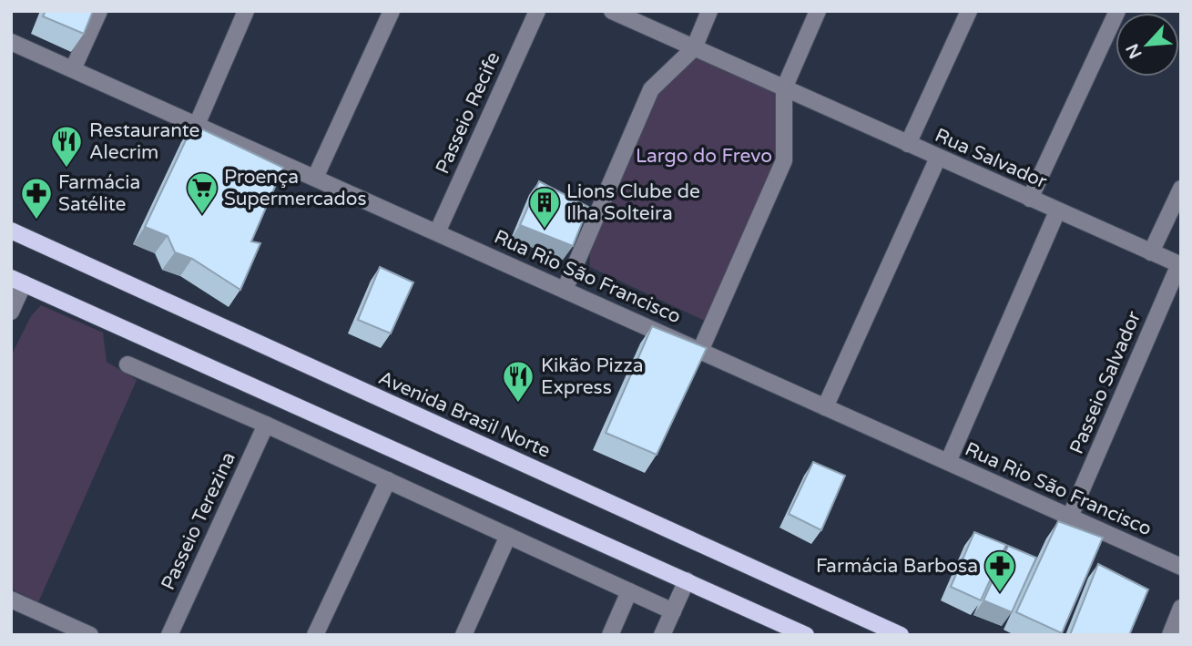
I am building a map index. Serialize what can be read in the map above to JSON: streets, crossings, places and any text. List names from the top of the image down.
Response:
{
  "streets": {
    "main road": ["Avenida Brasil Norte"],
    "street": [
      "Passeio Recife",
      "Rua Salvador",
      "Rua Rio São Francisco",
      "Passeio Salvador",
      "Passeio Terezina"
    ]
  },
  "crossings": [
    ["Passeio Recife", "Rua Rio São Francisco"],
    ["Rua Salvador", "Passeio Salvador"],
    ["Rua Rio São Francisco", "Passeio Salvador"]
  ],
  "parks": ["Largo do Frevo"],
  "places": {
    "restaurant": ["Restaurante Alecrim", "Kikão Pizza Express"],
    "supermarket": ["Proença Supermercados"],
    "pharmacy": ["Farmácia Satélite", "Farmácia Barbosa"],
    "building": ["Lions Clube de Ilha Solteira"]
  },
  "north": "bottom left"
}
